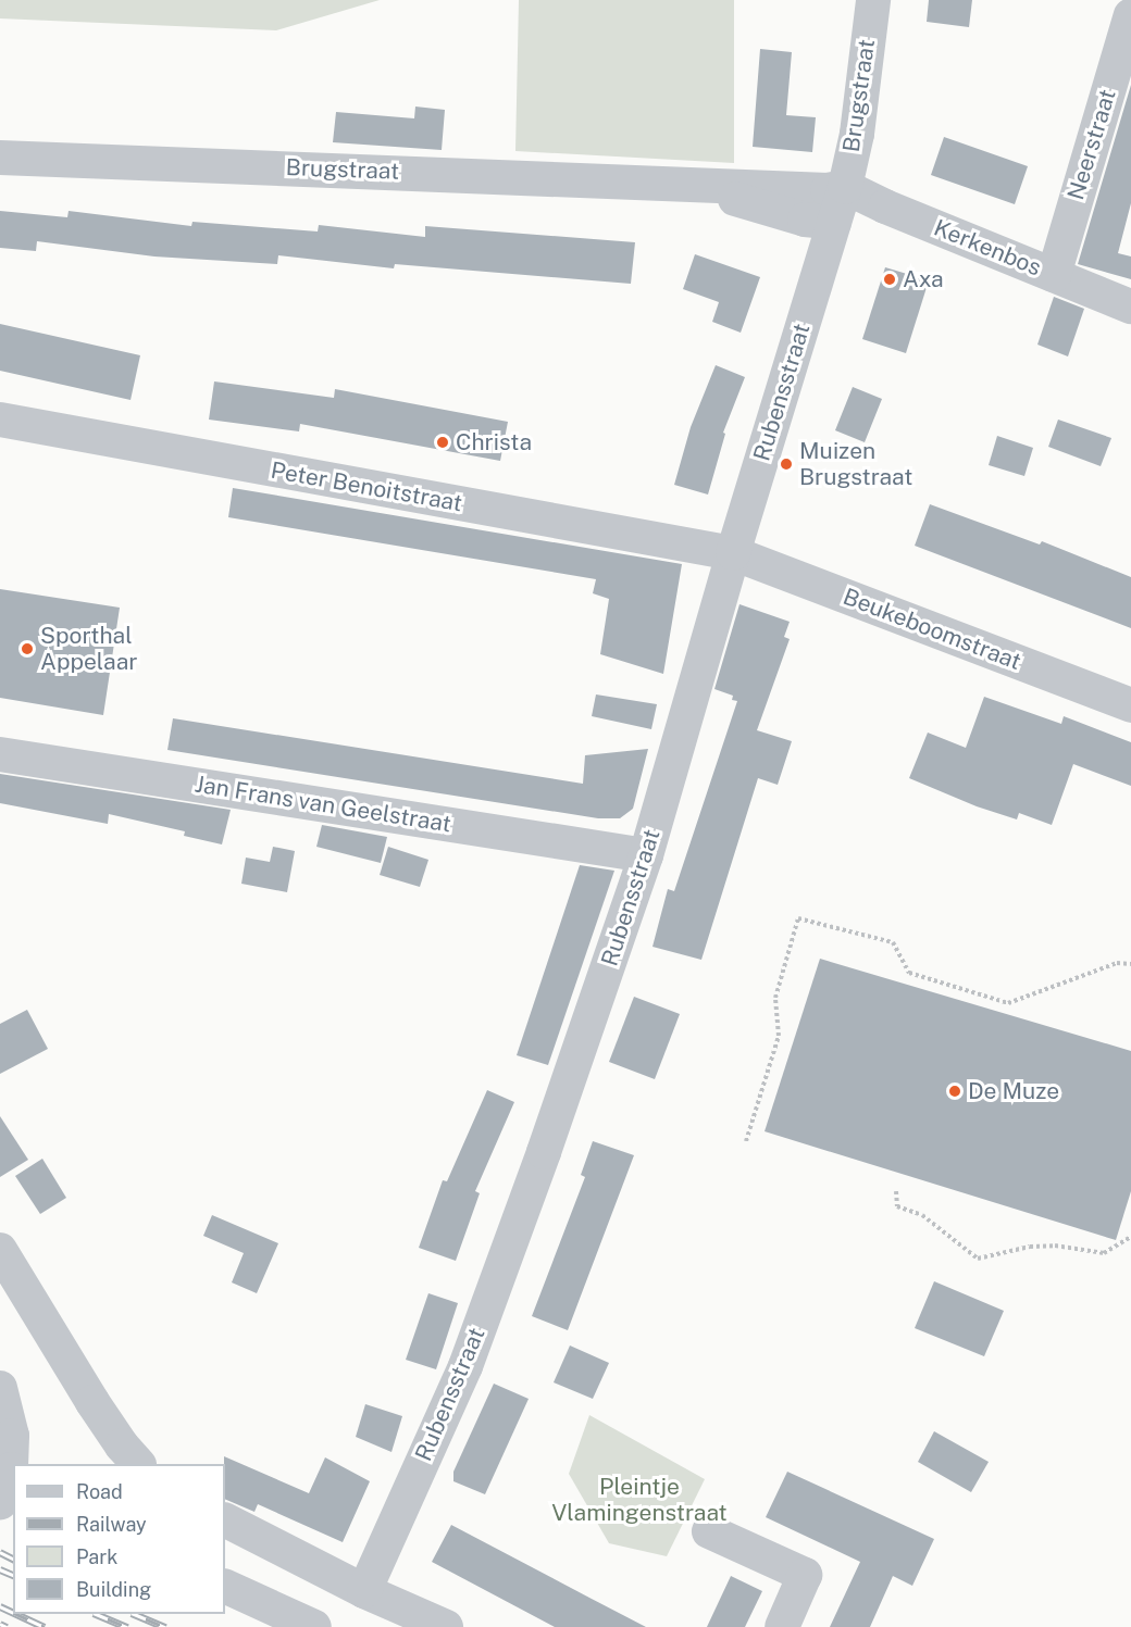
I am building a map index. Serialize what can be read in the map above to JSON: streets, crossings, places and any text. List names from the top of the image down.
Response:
{
  "streets": {
    "street": [
      "Brugstraat",
      "Neerstraat",
      "Kerkenbos",
      "Rubensstraat",
      "Peter Benoitstraat",
      "Beukeboomstraat",
      "Jan Frans van Geelstraat"
    ]
  },
  "crossings": [
    ["Brugstraat", "Kerkenbos"],
    ["Brugstraat", "Rubensstraat"],
    ["Neerstraat", "Kerkenbos"],
    ["Kerkenbos", "Rubensstraat"],
    ["Rubensstraat", "Peter Benoitstraat"],
    ["Rubensstraat", "Beukeboomstraat"],
    ["Rubensstraat", "Jan Frans van Geelstraat"],
    ["Peter Benoitstraat", "Beukeboomstraat"]
  ],
  "parks": ["Pleintje Vlamingenstraat"],
  "places": [
    "Axa",
    "Christa",
    "Muizen Brugstraat",
    "Sporthal Appelaar",
    "De Muze"
  ],
  "legend": [
    "Road",
    "Railway",
    "Park",
    "Building"
  ]
}
